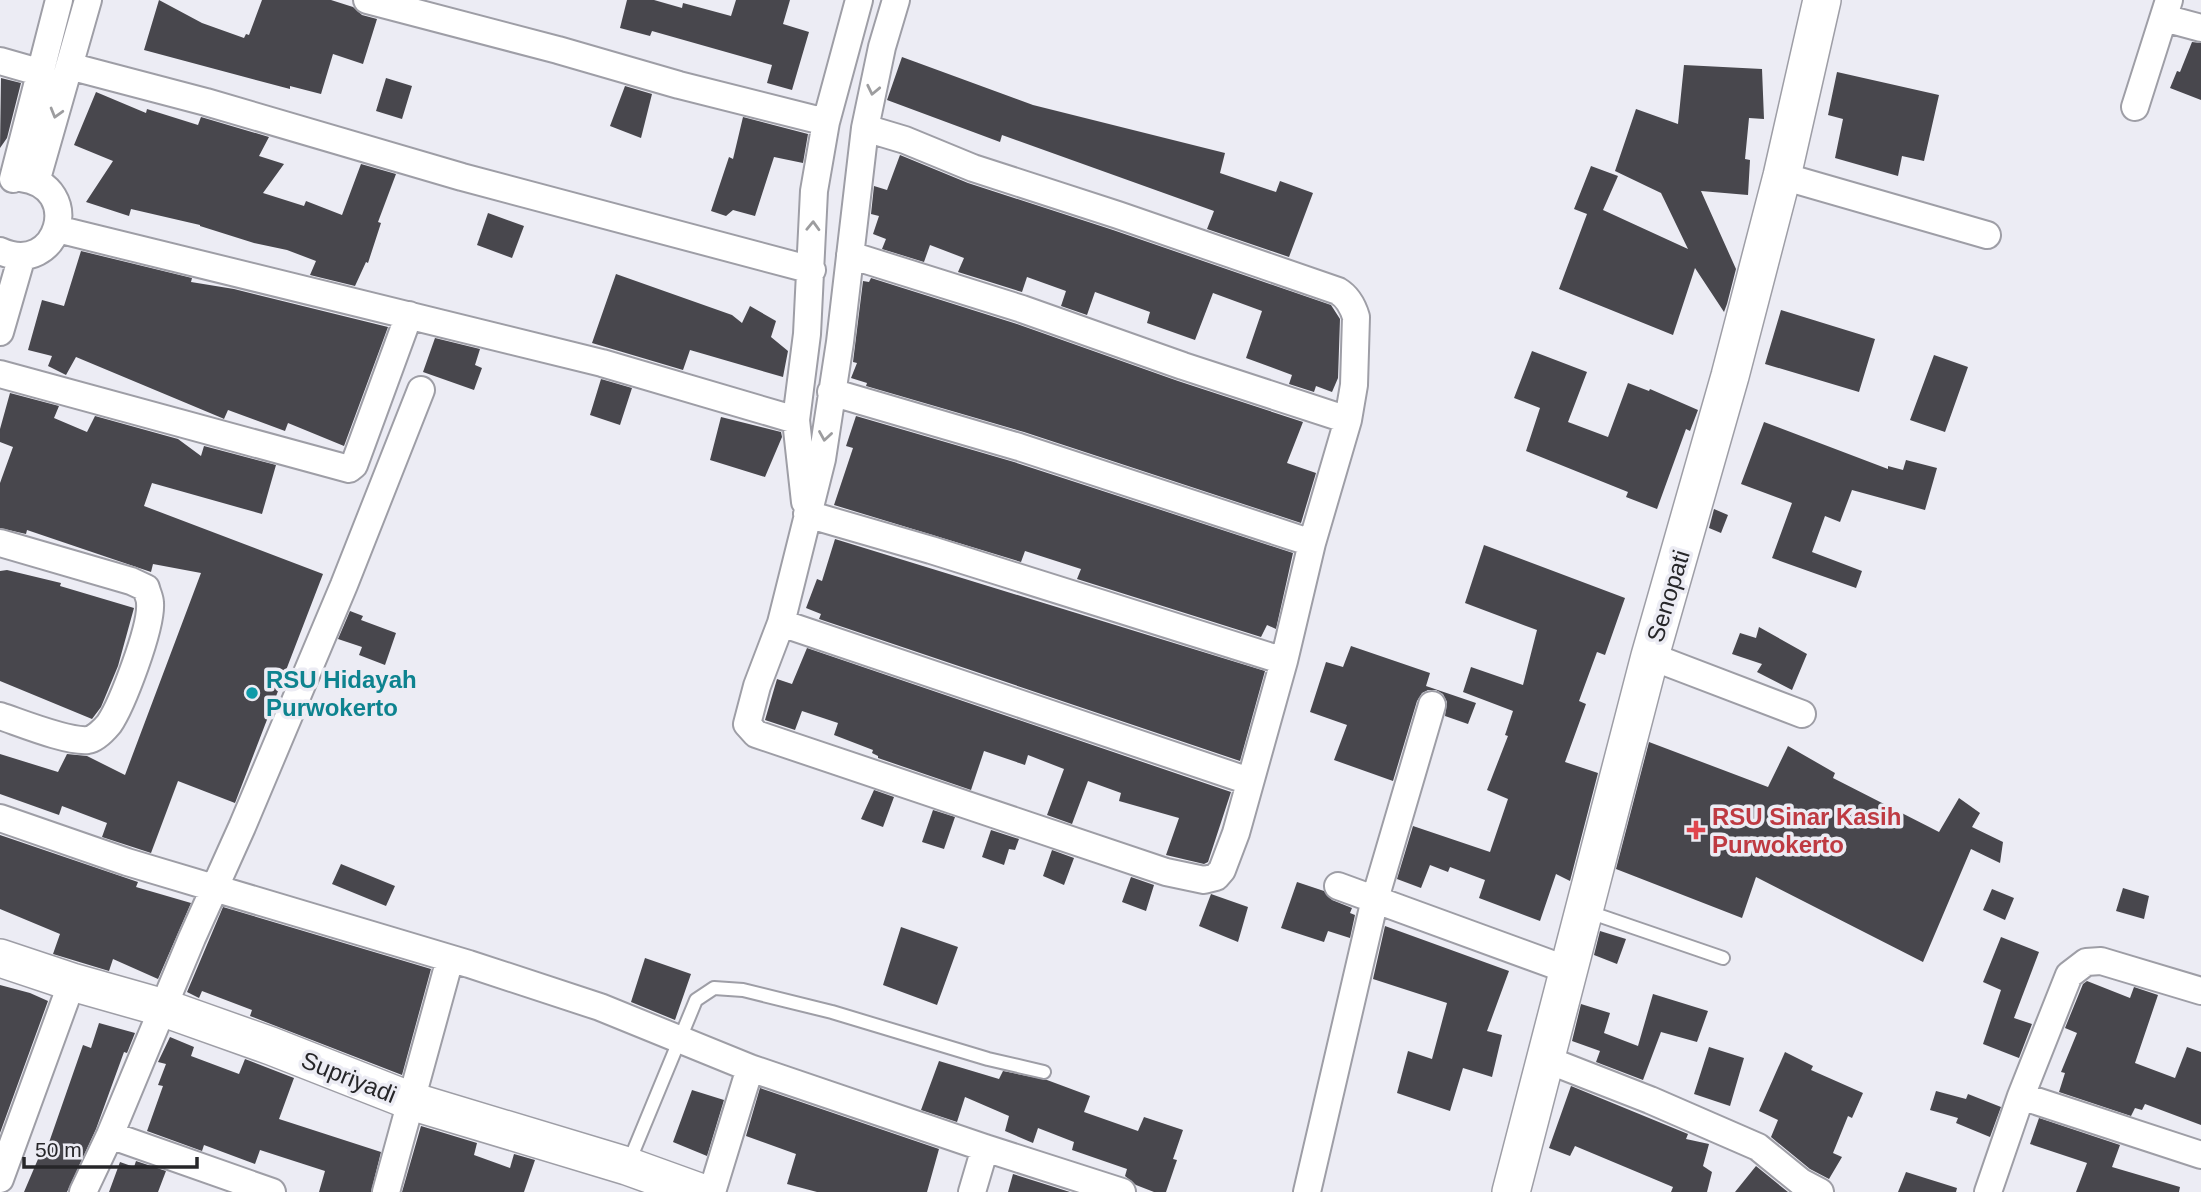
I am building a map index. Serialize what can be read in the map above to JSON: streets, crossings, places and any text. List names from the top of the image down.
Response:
{
  "streets": {
    "street": ["Senopati", "Supriyadi"]
  },
  "places": {
    "other": ["RSU Hidayah Purwokerto"],
    "health": ["RSU Sinar Kasih Purwokerto"]
  },
  "scale_bar": "50 m"
}
